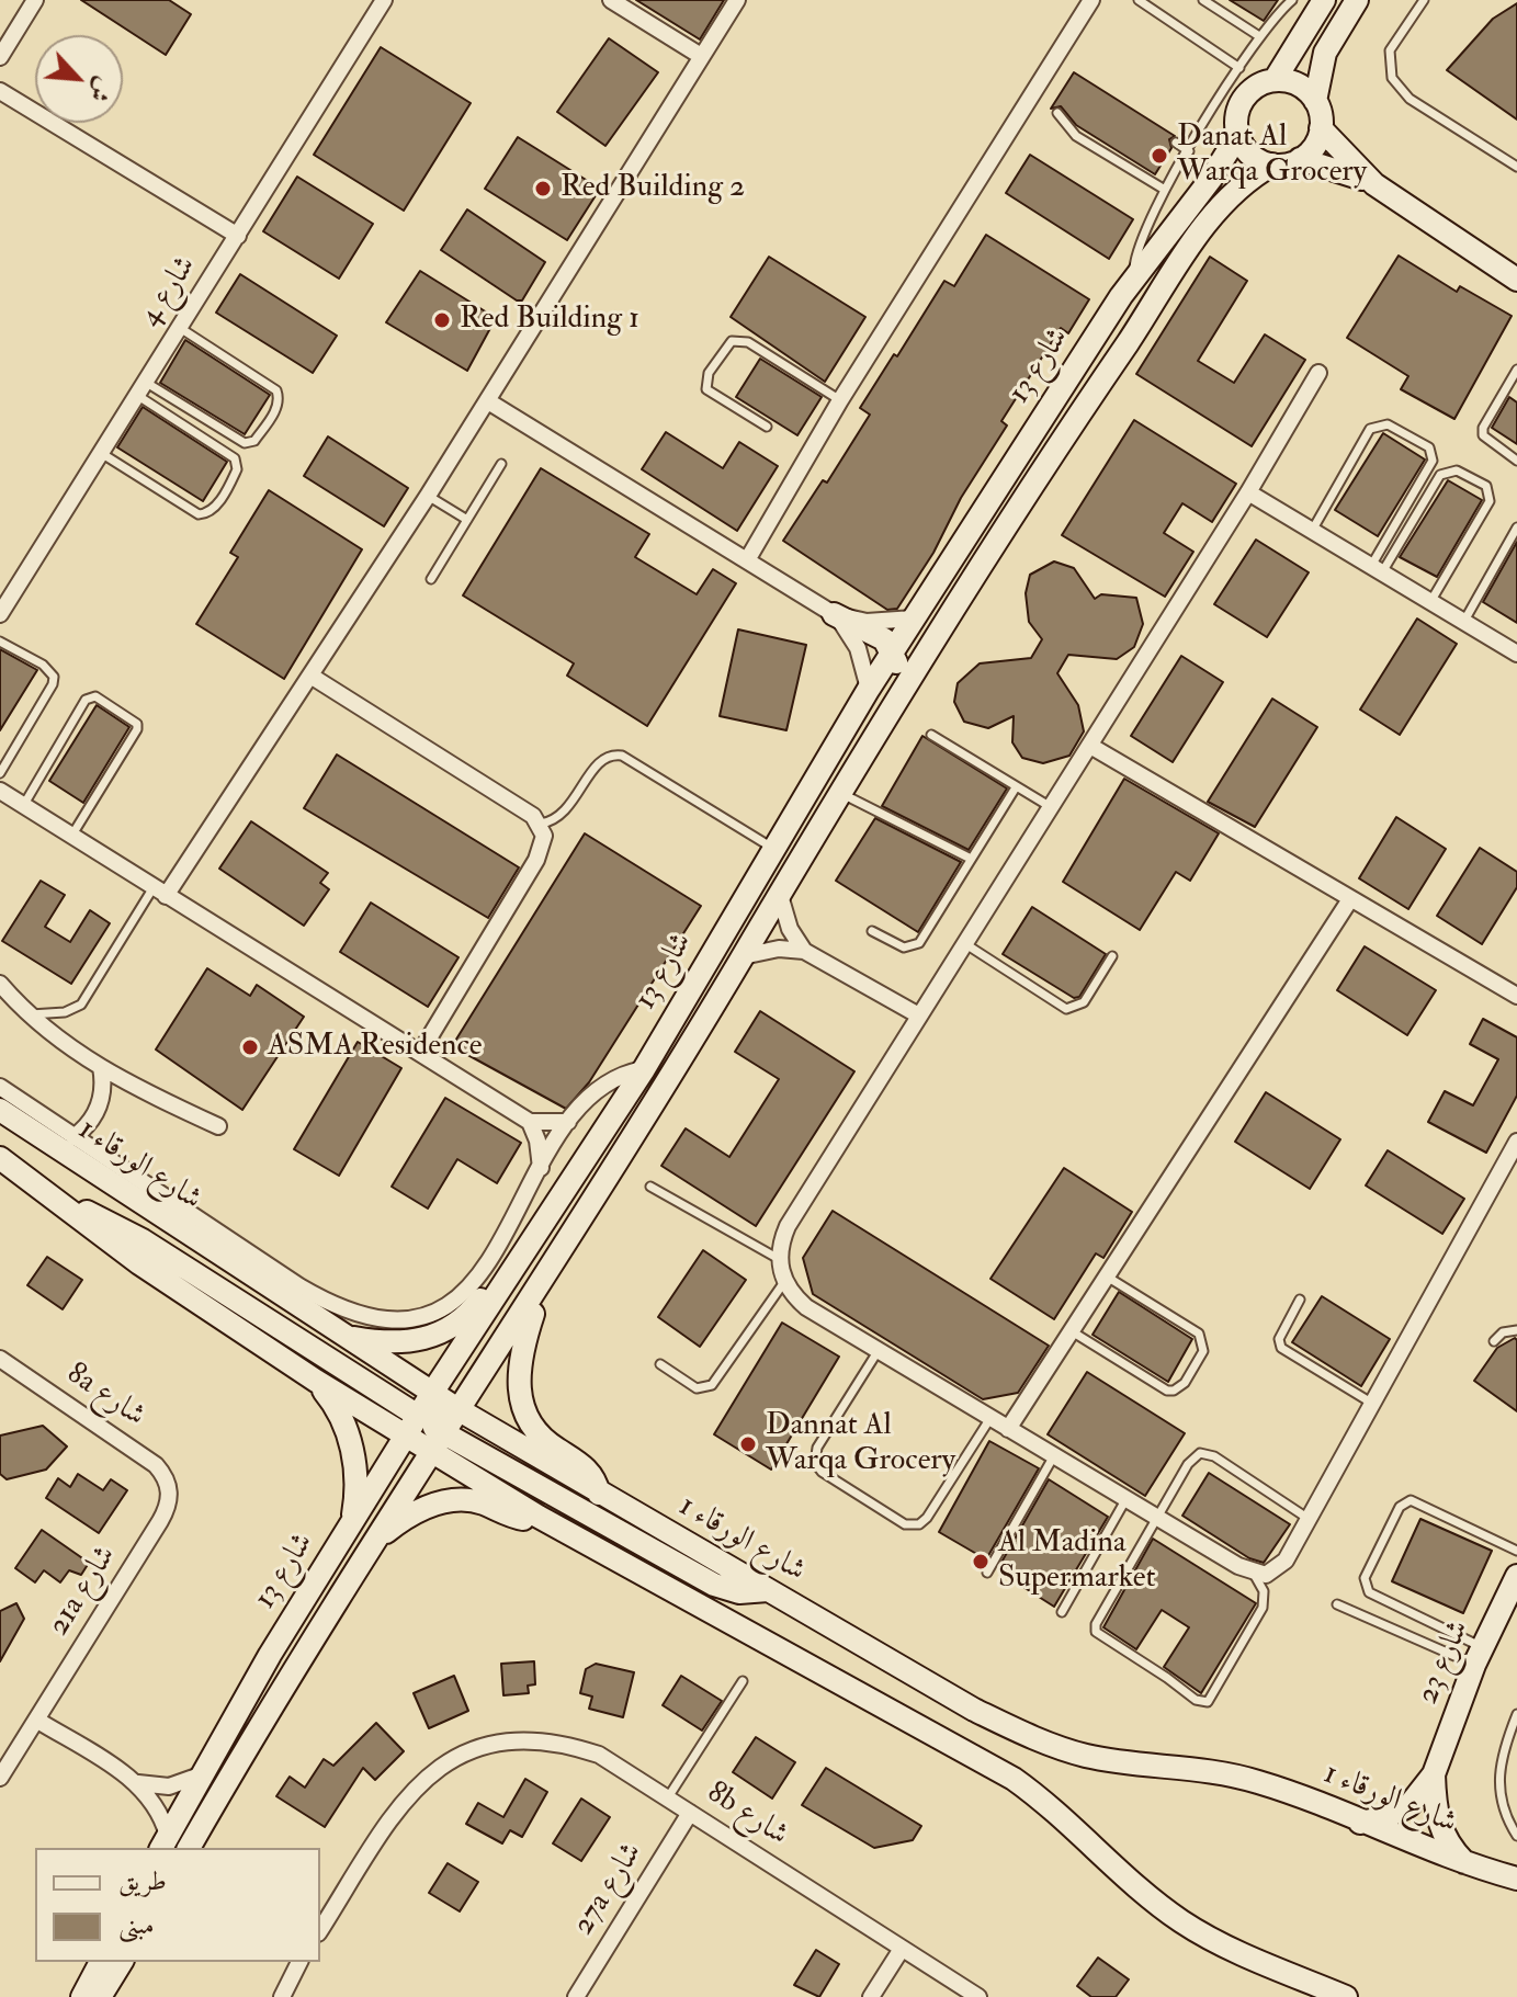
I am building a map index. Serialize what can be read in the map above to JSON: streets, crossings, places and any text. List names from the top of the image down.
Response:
{
  "streets": {
    "street": [
      "شارع 4",
      "شارع 13",
      "شارع الورقاء 1",
      "8a شارع",
      "21a شارع",
      "شارع 23",
      "8b شارع",
      "27a شارع"
    ]
  },
  "crossings": [
    ["شارع 13", "شارع الورقاء 1"],
    ["شارع الورقاء 1", "شارع 23"],
    ["8a شارع", "21a شارع"],
    ["8b شارع", "27a شارع"]
  ],
  "places": [
    "Danat Al Warqa Grocery",
    "Red Building 2",
    "Red Building 1",
    "ASMA Residence",
    "Dannat Al Warqa Grocery",
    "Al Madina Supermarket"
  ],
  "legend": ["طريق", "مبنى"],
  "north": "bottom right"
}
